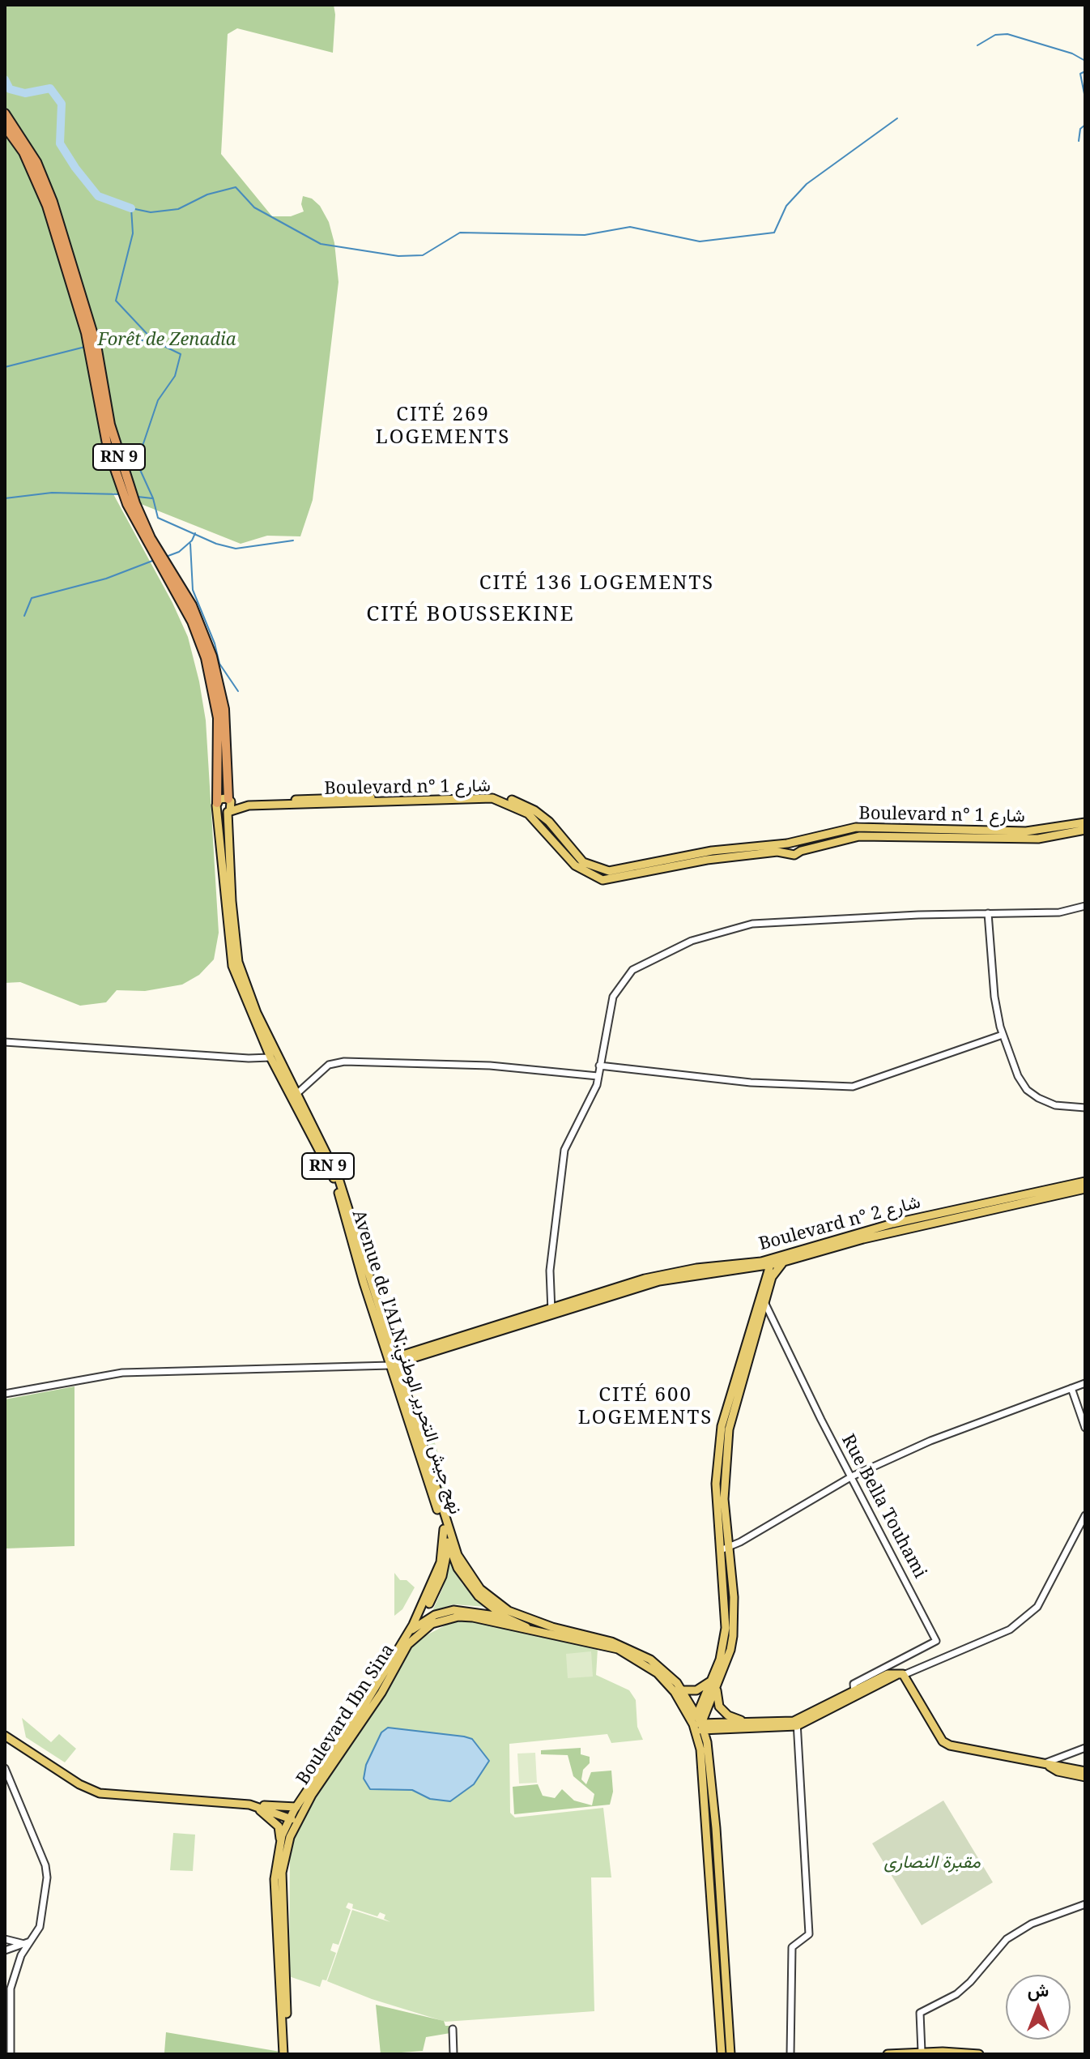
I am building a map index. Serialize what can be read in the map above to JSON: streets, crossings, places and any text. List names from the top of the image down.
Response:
{
  "streets": {
    "highway": ["RN 9"],
    "main road": [
      "Boulevard n° شارع 1",
      "Boulevard n° شارع 2",
      "Avenue de l'ALN;نهج جيش التحرير الوطني",
      "Boulevard Ibn Sina"
    ],
    "street": ["Rue Bella Touhami"]
  },
  "crossings": [
    ["RN 9", "Boulevard n° شارع 1"],
    ["RN 9", "Avenue de l'ALN;نهج جيش التحرير الوطني"],
    ["Boulevard n° شارع 2", "Avenue de l'ALN;نهج جيش التحرير الوطني"],
    ["Avenue de l'ALN;نهج جيش التحرير الوطني", "Boulevard Ibn Sina"]
  ],
  "districts": [
    "CITÉ 269 LOGEMENTS",
    "CITÉ 136 LOGEMENTS",
    "CITÉ BOUSSEKINE",
    "CITÉ 600 LOGEMENTS"
  ],
  "parks": ["Forêt de Zenadia", "مقبرة النصارى"],
  "north": "top"
}
